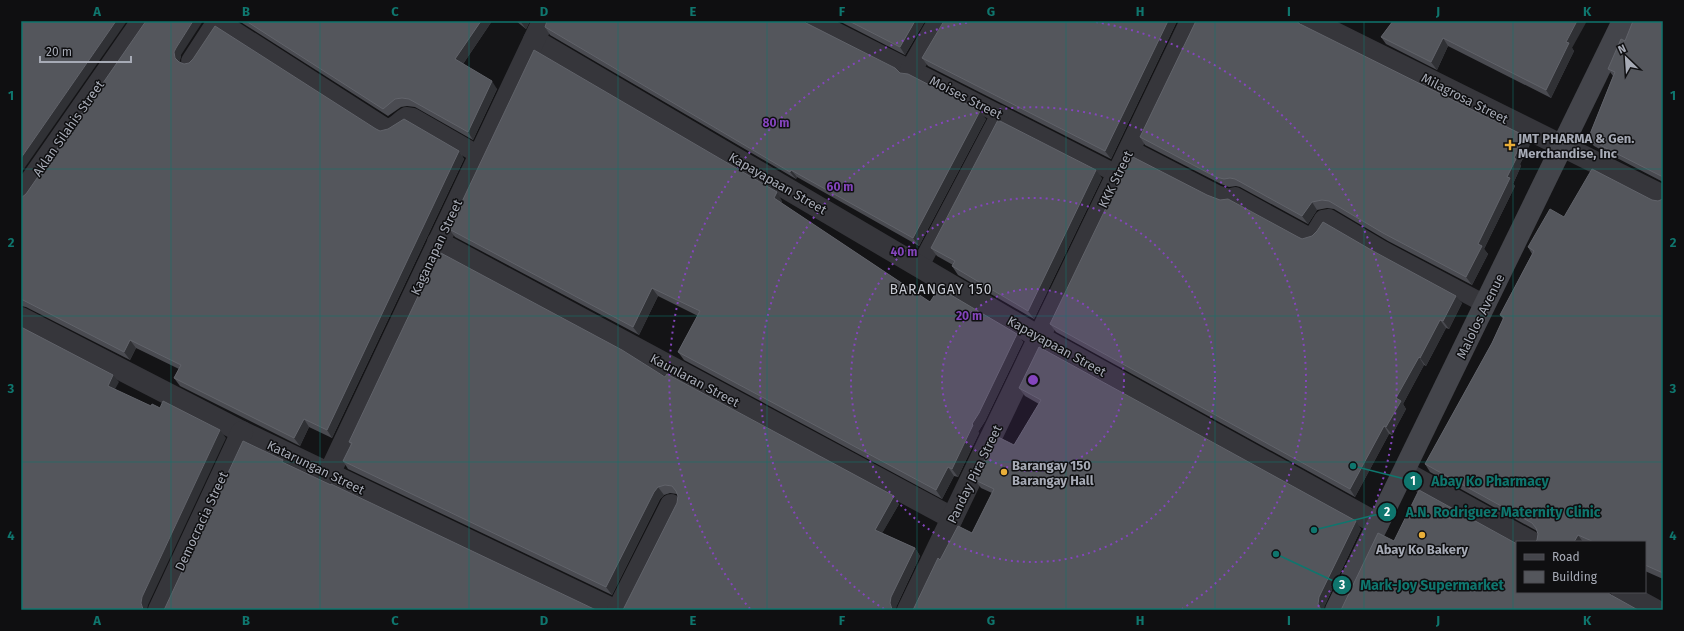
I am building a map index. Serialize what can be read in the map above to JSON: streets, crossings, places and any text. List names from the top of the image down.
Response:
{
  "streets": {
    "street": [
      "Milagrosa Street",
      "Aklan Silahis Street",
      "KKK Street",
      "Kapayapaan Street",
      "Kaganapan Street",
      "Malolos Avenue",
      "Kaunlaran Street",
      "Katarungan Street",
      "Panday Pira Street",
      "Democracia Street"
    ],
    "lane": ["Moises Street"]
  },
  "crossings": [
    ["Moises Street", "KKK Street"],
    ["Milagrosa Street", "Malolos Avenue"],
    ["KKK Street", "Kapayapaan Street"],
    ["KKK Street", "Panday Pira Street"],
    ["Kapayapaan Street", "Kaganapan Street"],
    ["Kapayapaan Street", "Malolos Avenue"],
    ["Kapayapaan Street", "Panday Pira Street"],
    ["Kaganapan Street", "Kaunlaran Street"],
    ["Kaganapan Street", "Katarungan Street"],
    ["Kaunlaran Street", "Panday Pira Street"],
    ["Katarungan Street", "Democracia Street"]
  ],
  "districts": ["BARANGAY 150"],
  "places": {
    "health": ["JMT PHARMA & Gen. Merchandise, Inc"],
    "other": [
      "Abay Ko Pharmacy",
      "Barangay 150 Barangay Hall",
      "A.N. Rodriguez Maternity Clinic",
      "Abay Ko Bakery",
      "Mark-Joy Supermarket"
    ]
  },
  "legend": ["Road", "Building"],
  "scale_bar": "20 m",
  "north": "top left",
  "grid": {
    "columns": [
      "A",
      "B",
      "C",
      "D",
      "E",
      "F",
      "G",
      "H",
      "I",
      "J",
      "K"
    ],
    "rows": [
      "1",
      "2",
      "3",
      "4"
    ]
  },
  "rings": [
    "80 m",
    "60 m",
    "40 m",
    "20 m"
  ]
}
